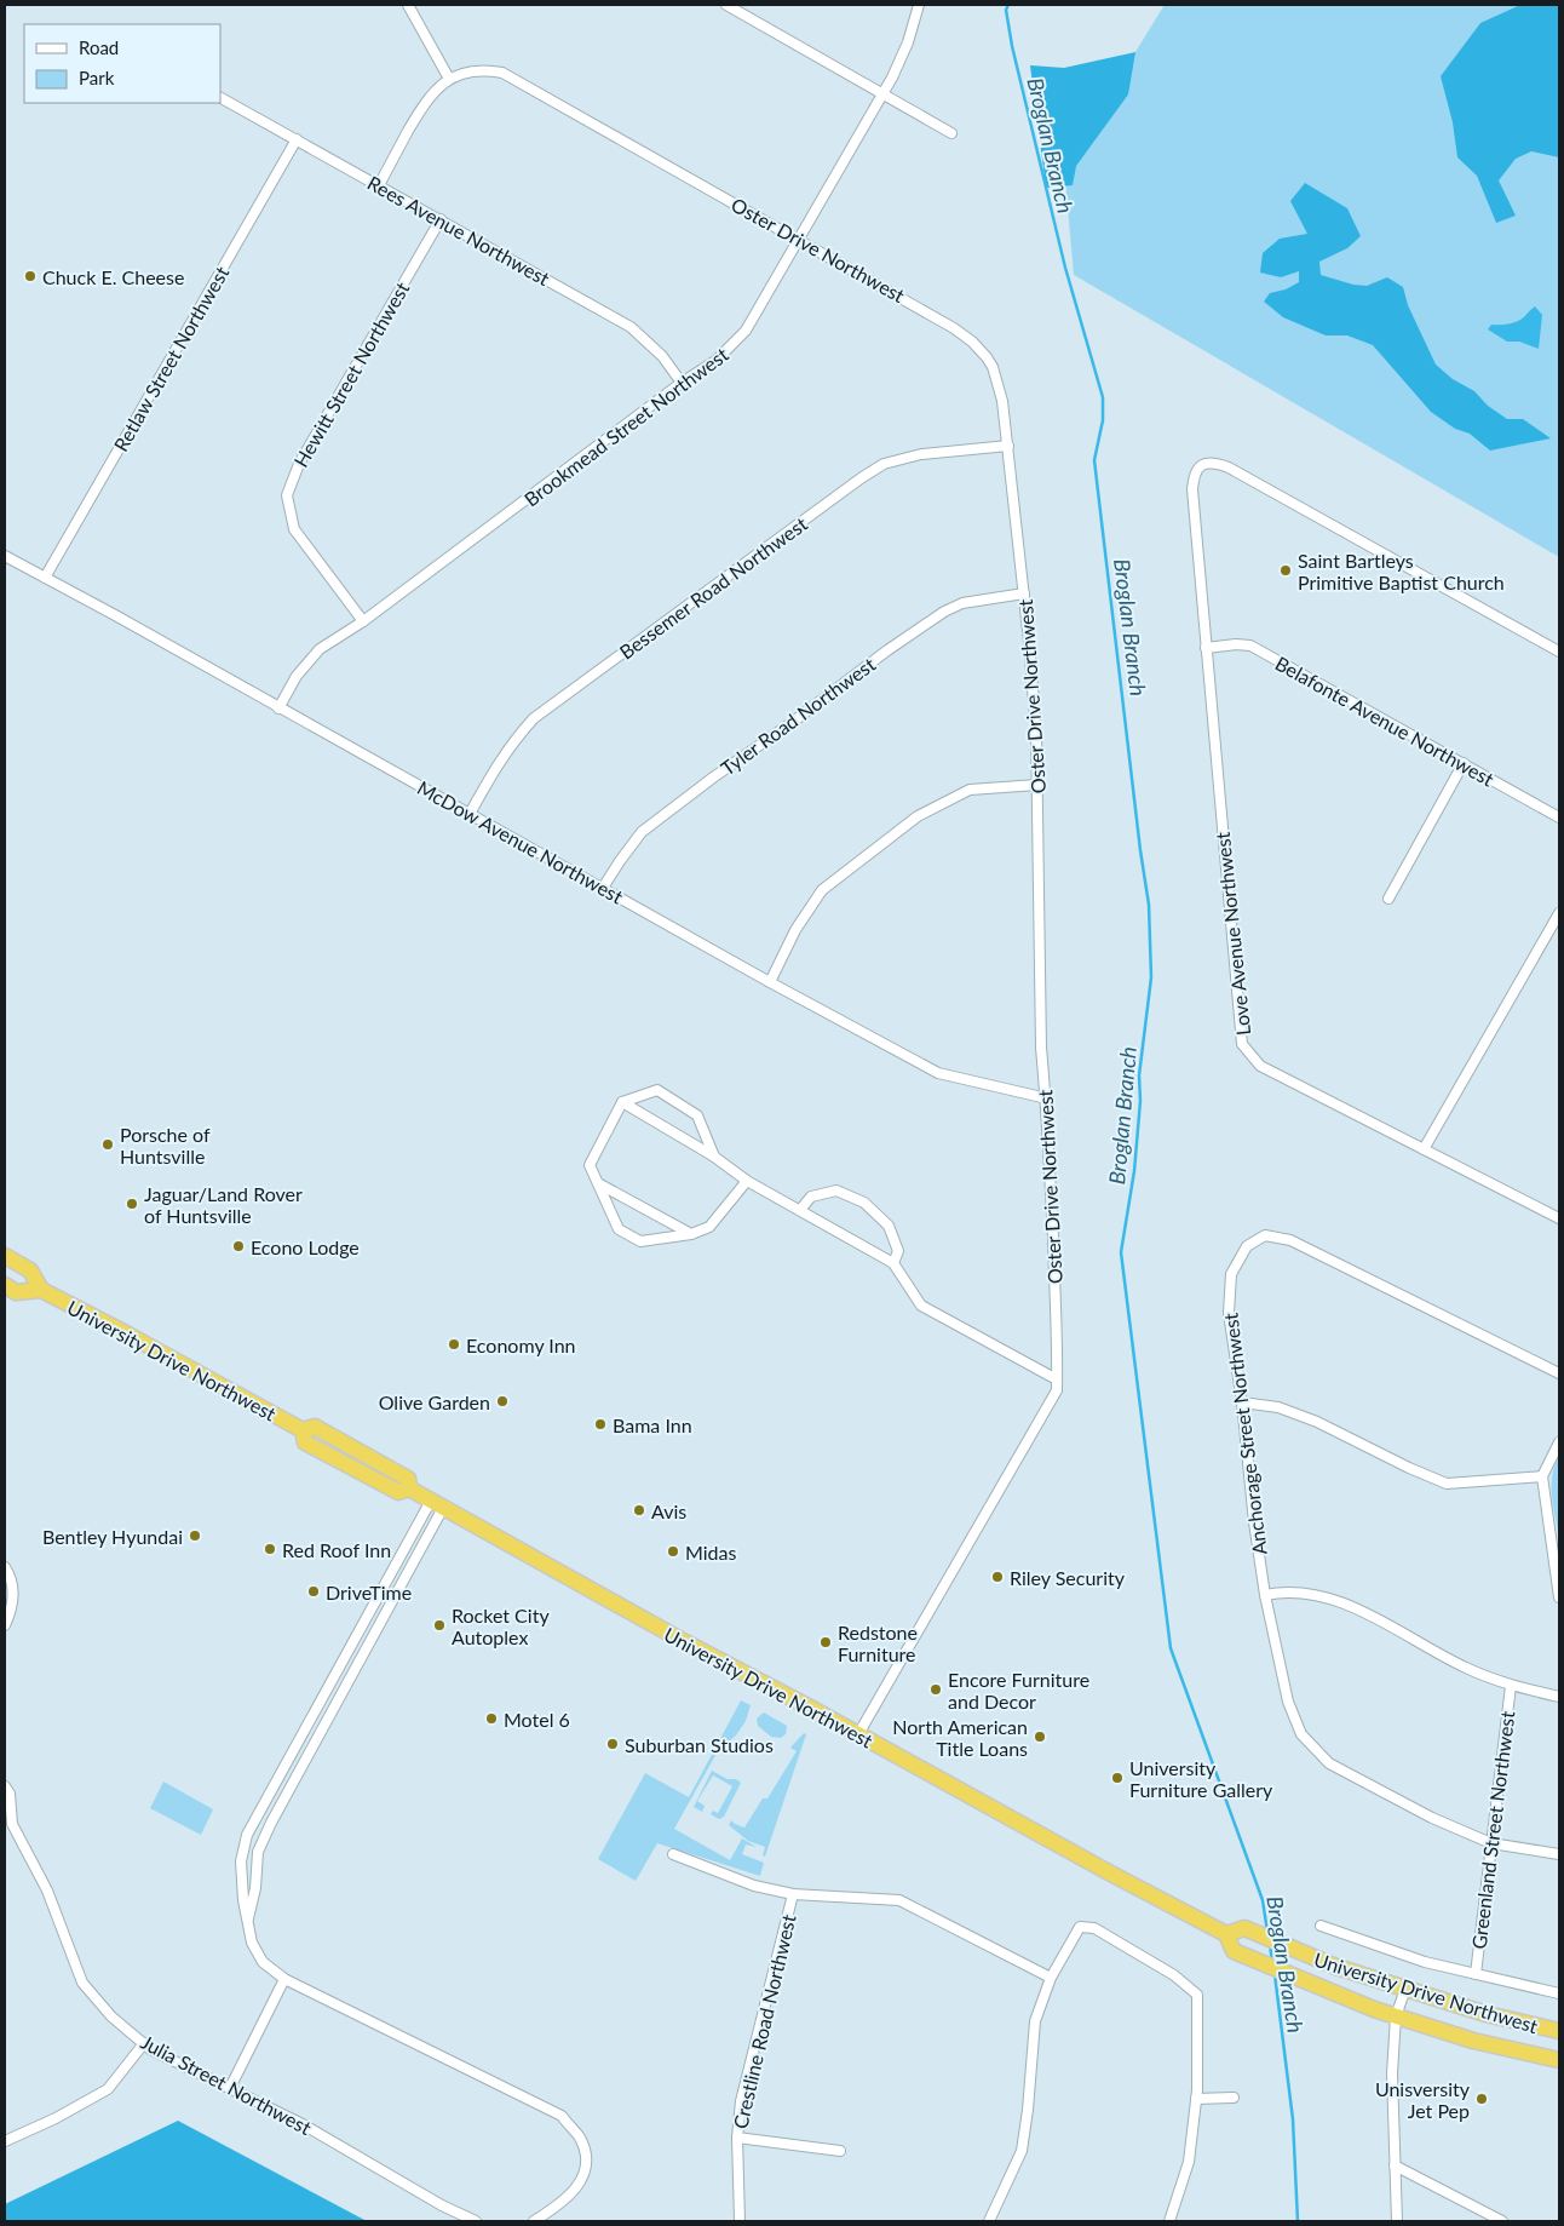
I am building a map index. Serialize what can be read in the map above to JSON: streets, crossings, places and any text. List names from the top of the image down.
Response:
{
  "streets": {
    "highway": ["University Drive Northwest"],
    "street": [
      "Rees Avenue Northwest",
      "Oster Drive Northwest",
      "Retlaw Street Northwest",
      "Hewitt Street Northwest",
      "Brookmead Street Northwest",
      "Bessemer Road Northwest",
      "Tyler Road Northwest",
      "Belafonte Avenue Northwest",
      "McDow Avenue Northwest",
      "Love Avenue Northwest",
      "Anchorage Street Northwest",
      "Greenland Street Northwest",
      "Crestline Road Northwest",
      "Julia Street Northwest"
    ]
  },
  "crossings": [
    ["Rees Avenue Northwest", "Oster Drive Northwest"],
    ["Rees Avenue Northwest", "Retlaw Street Northwest"],
    ["Rees Avenue Northwest", "Hewitt Street Northwest"],
    ["Rees Avenue Northwest", "Brookmead Street Northwest"],
    ["Oster Drive Northwest", "Brookmead Street Northwest"],
    ["Oster Drive Northwest", "Bessemer Road Northwest"],
    ["Oster Drive Northwest", "Tyler Road Northwest"],
    ["Oster Drive Northwest", "McDow Avenue Northwest"],
    ["Oster Drive Northwest", "University Drive Northwest"],
    ["Retlaw Street Northwest", "McDow Avenue Northwest"],
    ["Hewitt Street Northwest", "Brookmead Street Northwest"],
    ["Brookmead Street Northwest", "McDow Avenue Northwest"],
    ["Bessemer Road Northwest", "McDow Avenue Northwest"],
    ["Tyler Road Northwest", "McDow Avenue Northwest"],
    ["Belafonte Avenue Northwest", "Love Avenue Northwest"],
    ["Anchorage Street Northwest", "Greenland Street Northwest"]
  ],
  "water": ["Broglan Branch"],
  "places": [
    "Chuck E. Cheese",
    "Saint Bartleys Primitive Baptist Church",
    "Porsche of Huntsville",
    "Jaguar/Land Rover of Huntsville",
    "Econo Lodge",
    "Economy Inn",
    "Olive Garden",
    "Bama Inn",
    "Avis",
    "Bentley Hyundai",
    "Red Roof Inn",
    "Midas",
    "Riley Security",
    "DriveTime",
    "Rocket City Autoplex",
    "Redstone Furniture",
    "Encore Furniture and Decor",
    "Motel 6",
    "North American Title Loans",
    "Suburban Studios",
    "University Furniture Gallery",
    "Unisversity Jet Pep"
  ],
  "legend": ["Road", "Park"]
}
